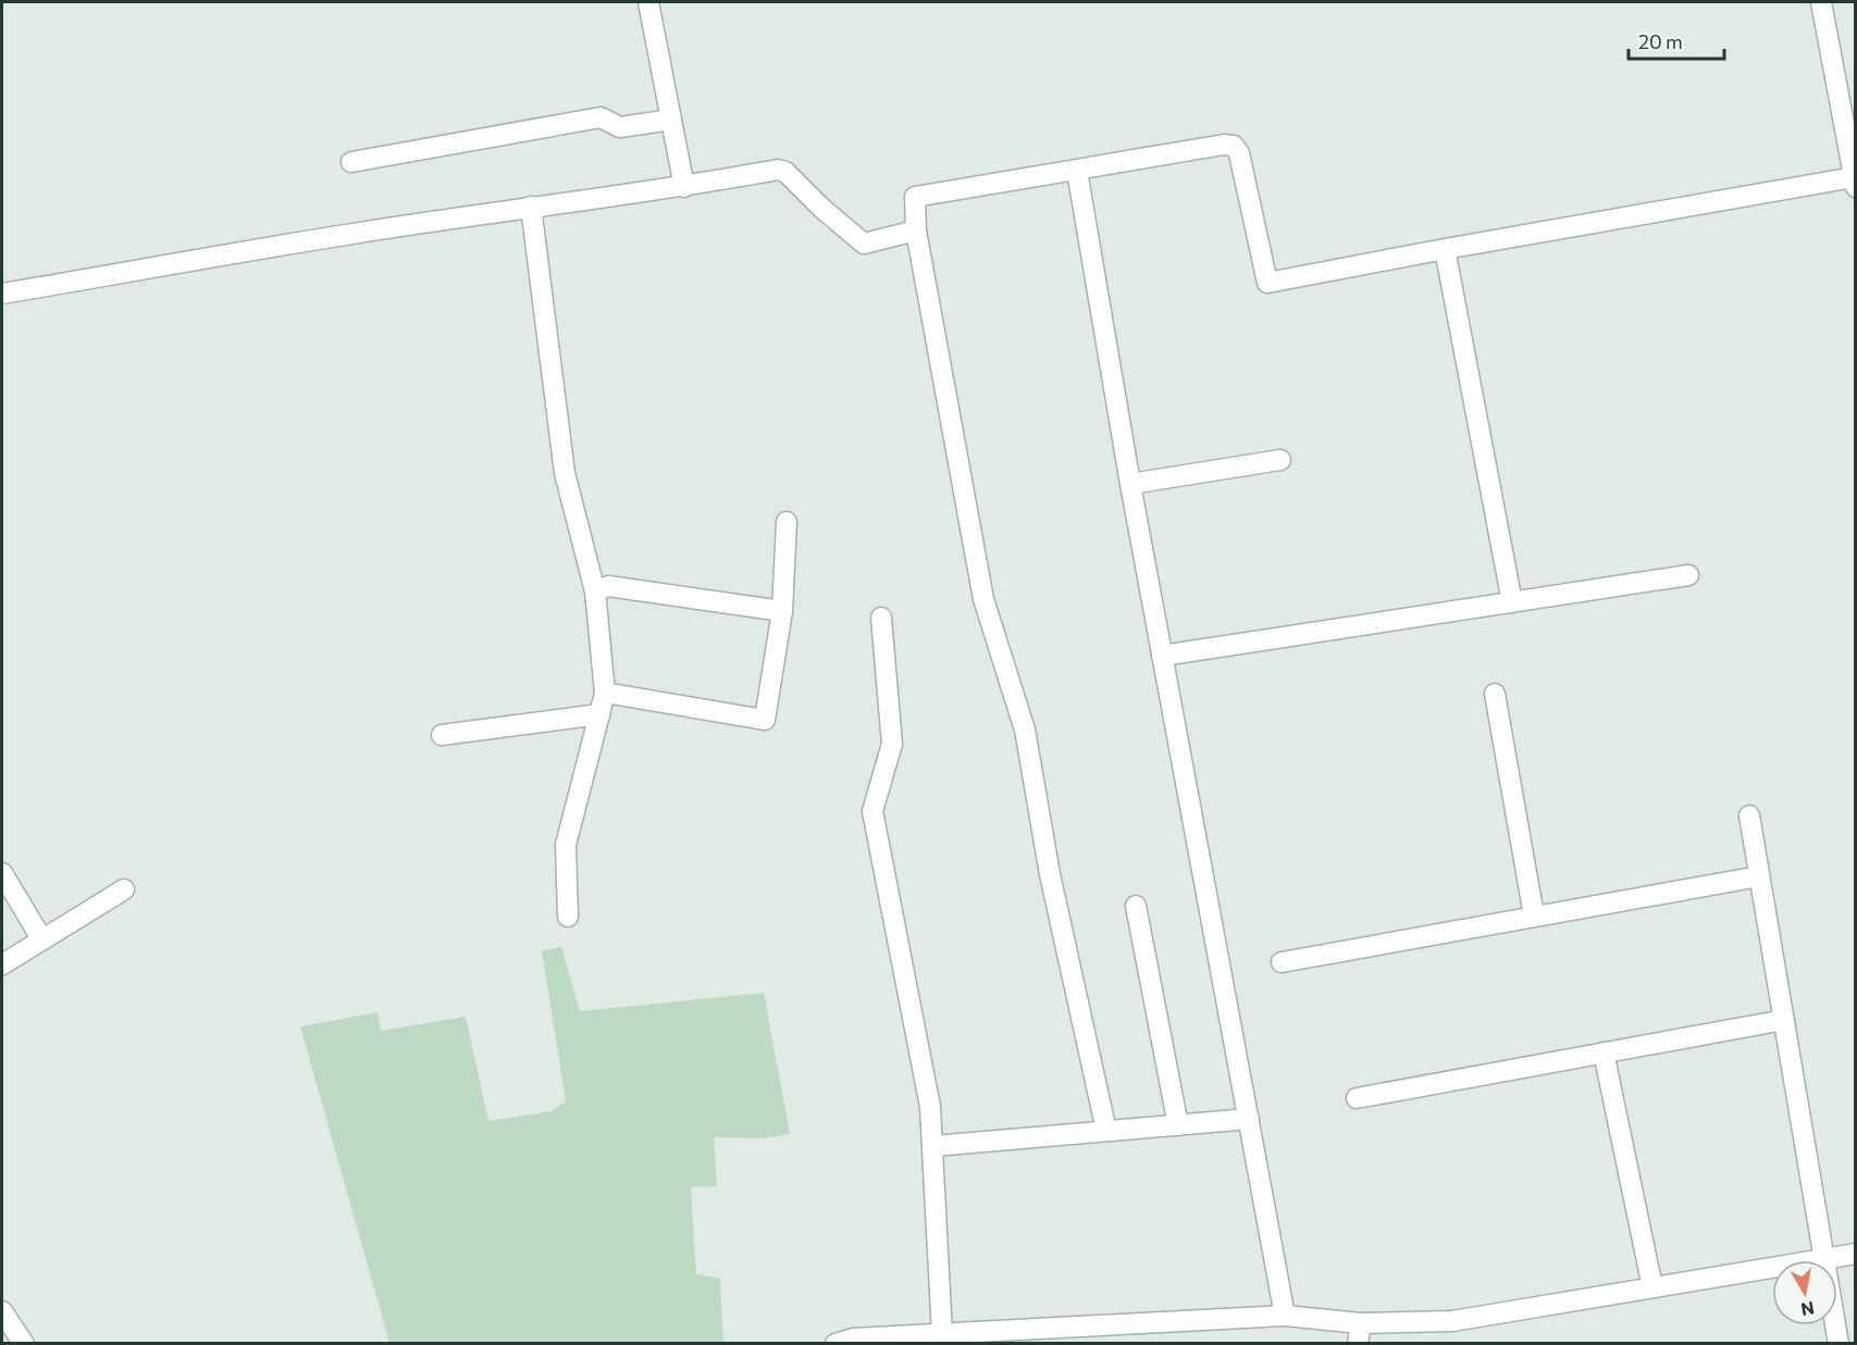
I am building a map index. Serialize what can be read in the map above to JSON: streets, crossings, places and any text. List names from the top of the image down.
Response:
{
  "scale_bar": "20 m",
  "north": "bottom"
}
